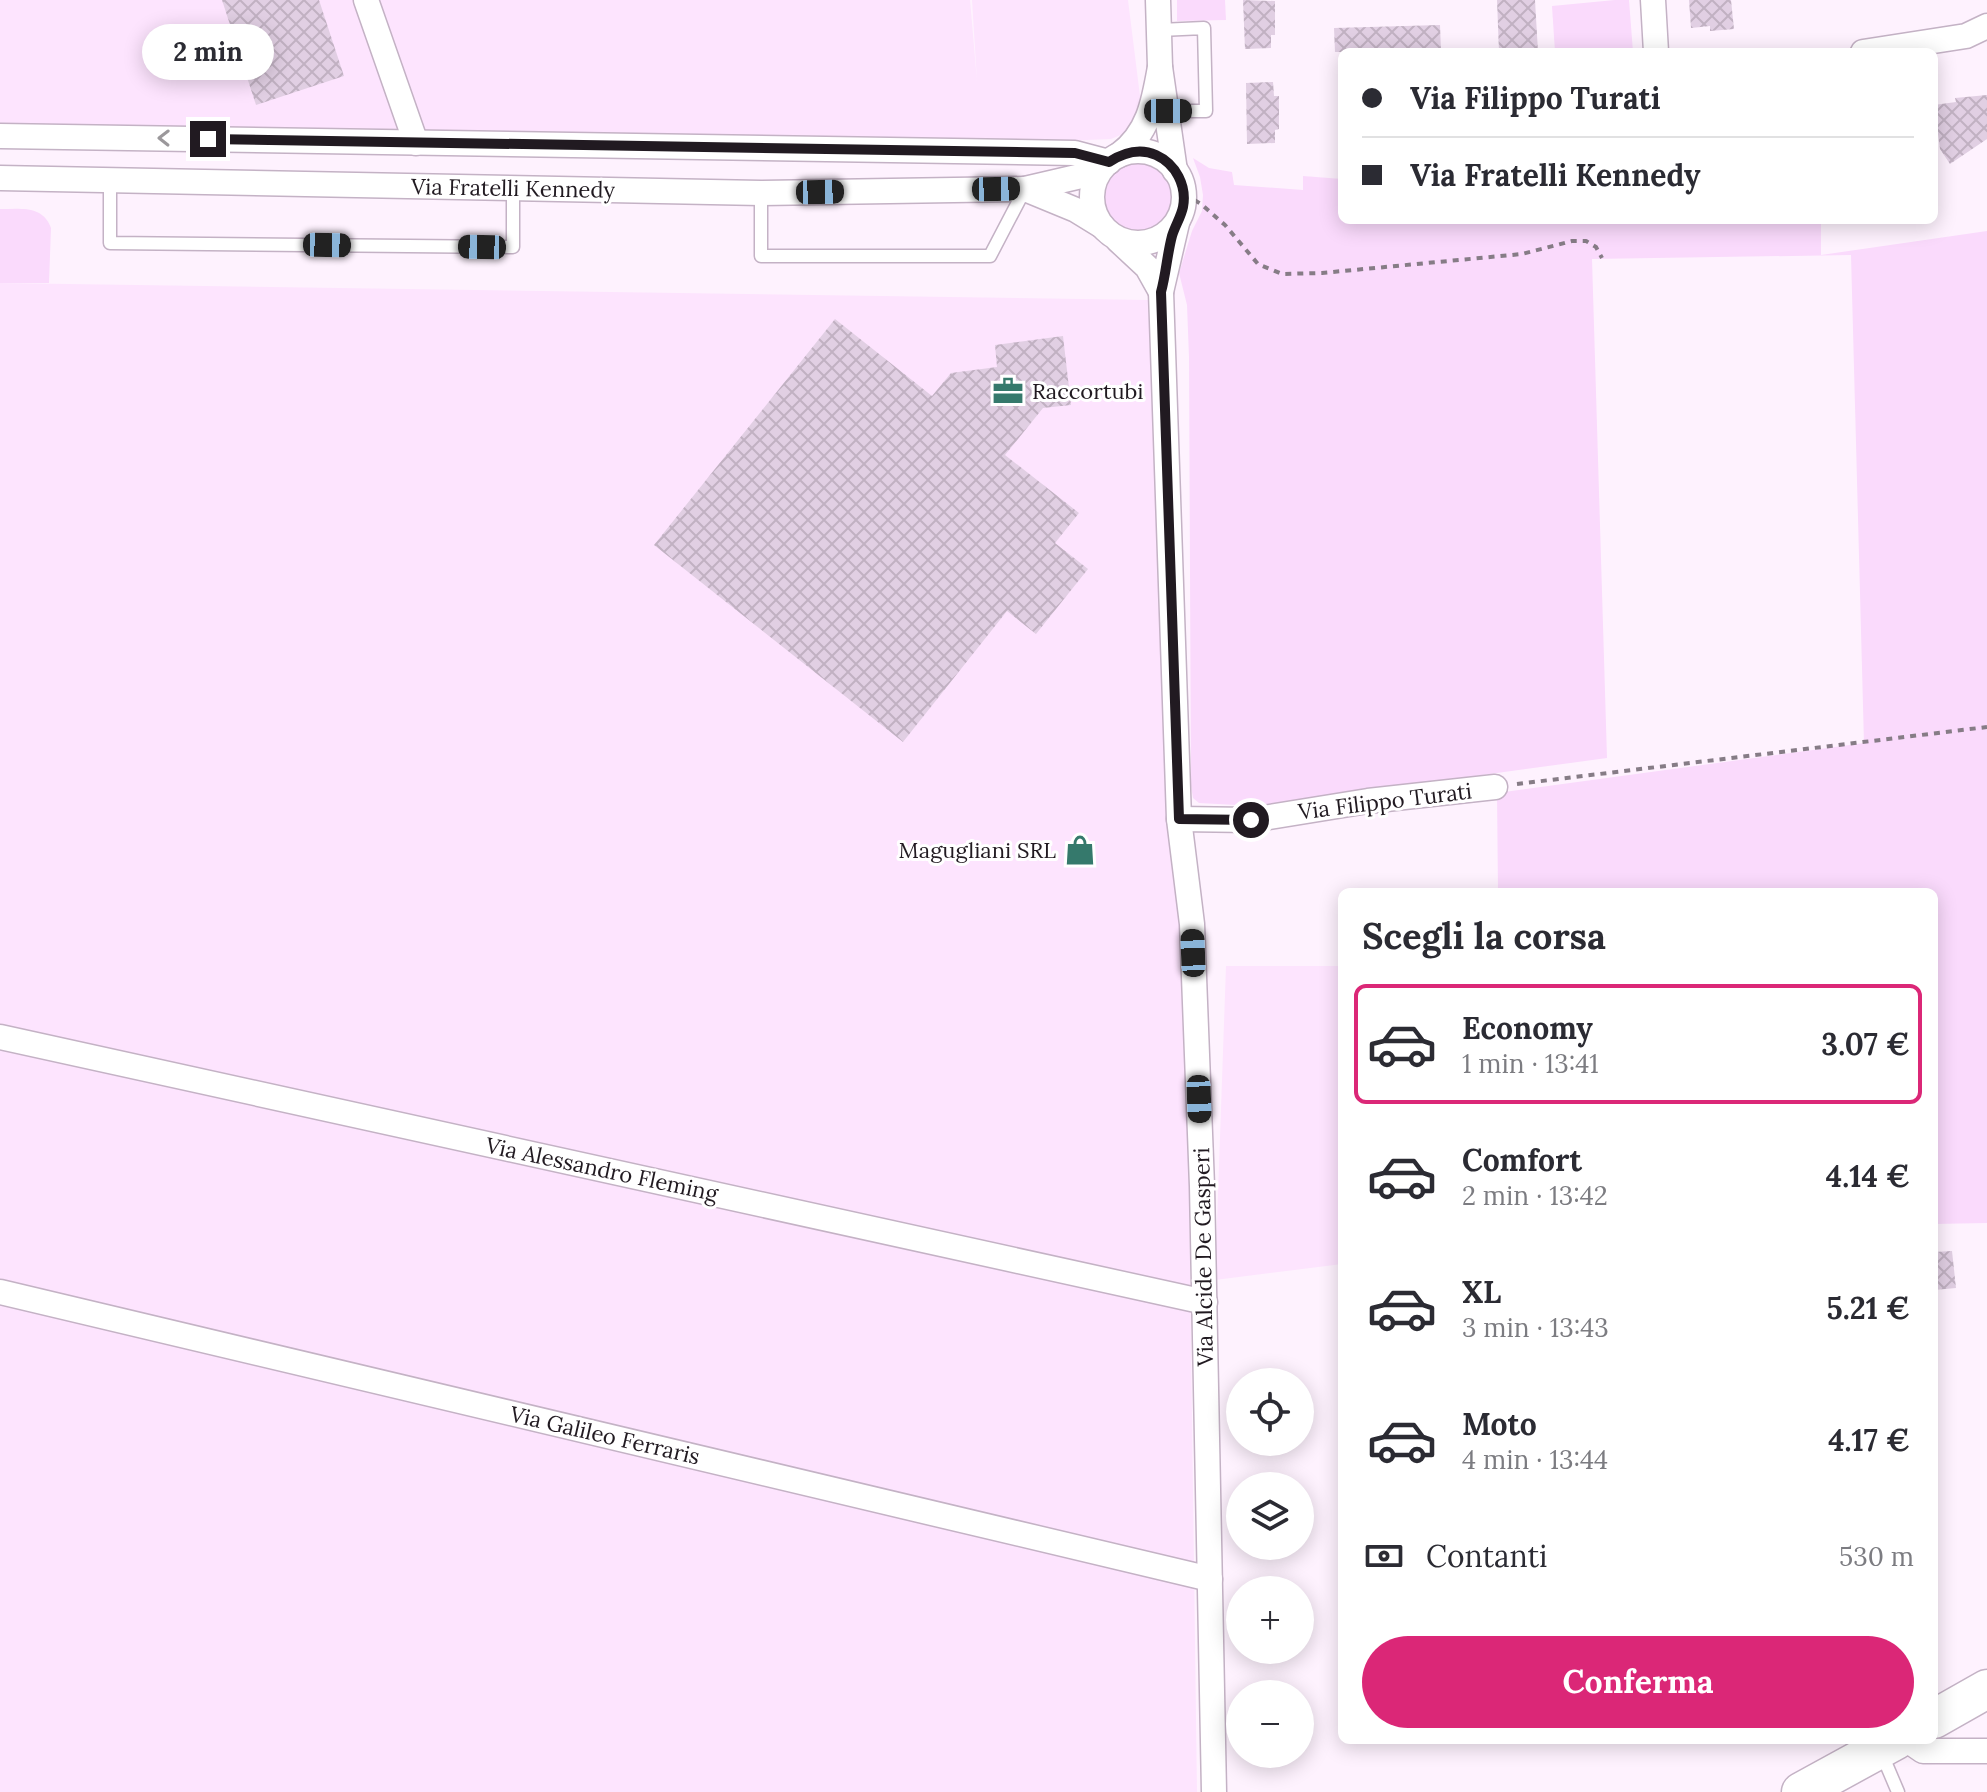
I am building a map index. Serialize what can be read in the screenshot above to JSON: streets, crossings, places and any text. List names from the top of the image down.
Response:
{
  "streets": {
    "street": [
      "Via Fratelli Kennedy",
      "Via Filippo Turati",
      "Via Alessandro Fleming",
      "Via Alcide De Gasperi",
      "Via Galileo Ferraris"
    ]
  },
  "crossings": [
    ["Via Fratelli Kennedy", "Via Alcide De Gasperi"],
    ["Via Filippo Turati", "Via Alcide De Gasperi"],
    ["Via Alessandro Fleming", "Via Alcide De Gasperi"],
    ["Via Alcide De Gasperi", "Via Galileo Ferraris"]
  ],
  "places": {
    "office": ["Raccortubi"],
    "shop": ["Magugliani SRL"]
  },
  "page": {
    "bubble": "2 min",
    "banner": ["Via Filippo Turati", "Via Fratelli Kennedy"],
    "heading": "Scegli la corsa",
    "list": [
      {
        "name": "Economy",
        "note": "1 min · 13:41",
        "value": "3.07 €"
      },
      {
        "name": "Comfort",
        "note": "2 min · 13:42",
        "value": "4.14 €"
      },
      {
        "name": "XL",
        "note": "3 min · 13:43",
        "value": "5.21 €"
      },
      {
        "name": "Moto",
        "note": "4 min · 13:44",
        "value": "4.17 €"
      }
    ],
    "map_buttons": ["+", "−"],
    "pay": ["Contanti", "530 m"],
    "buttons": "Conferma"
  }
}
